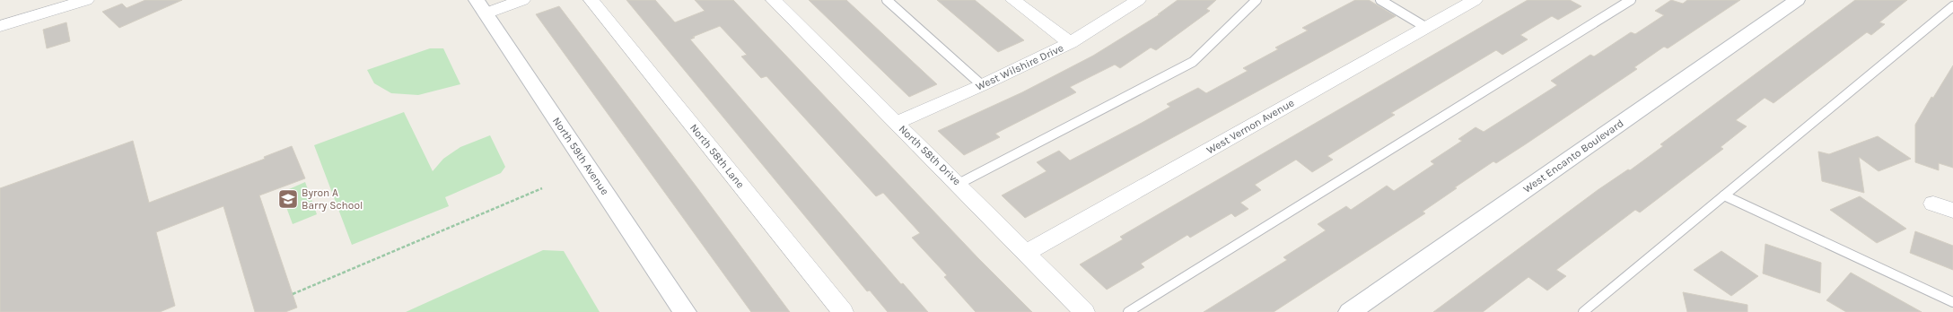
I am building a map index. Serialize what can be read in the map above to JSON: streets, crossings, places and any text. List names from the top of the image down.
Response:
{
  "streets": {
    "street": [
      "West Wilshire Drive",
      "West Vernon Avenue",
      "North 58th Drive",
      "North 59th Avenue",
      "North 58th Lane",
      "West Encanto Boulevard"
    ]
  },
  "crossings": [
    ["West Wilshire Drive", "North 58th Drive"],
    ["West Vernon Avenue", "North 58th Drive"]
  ],
  "places": {
    "school or university": ["Byron A Barry School"]
  }
}
